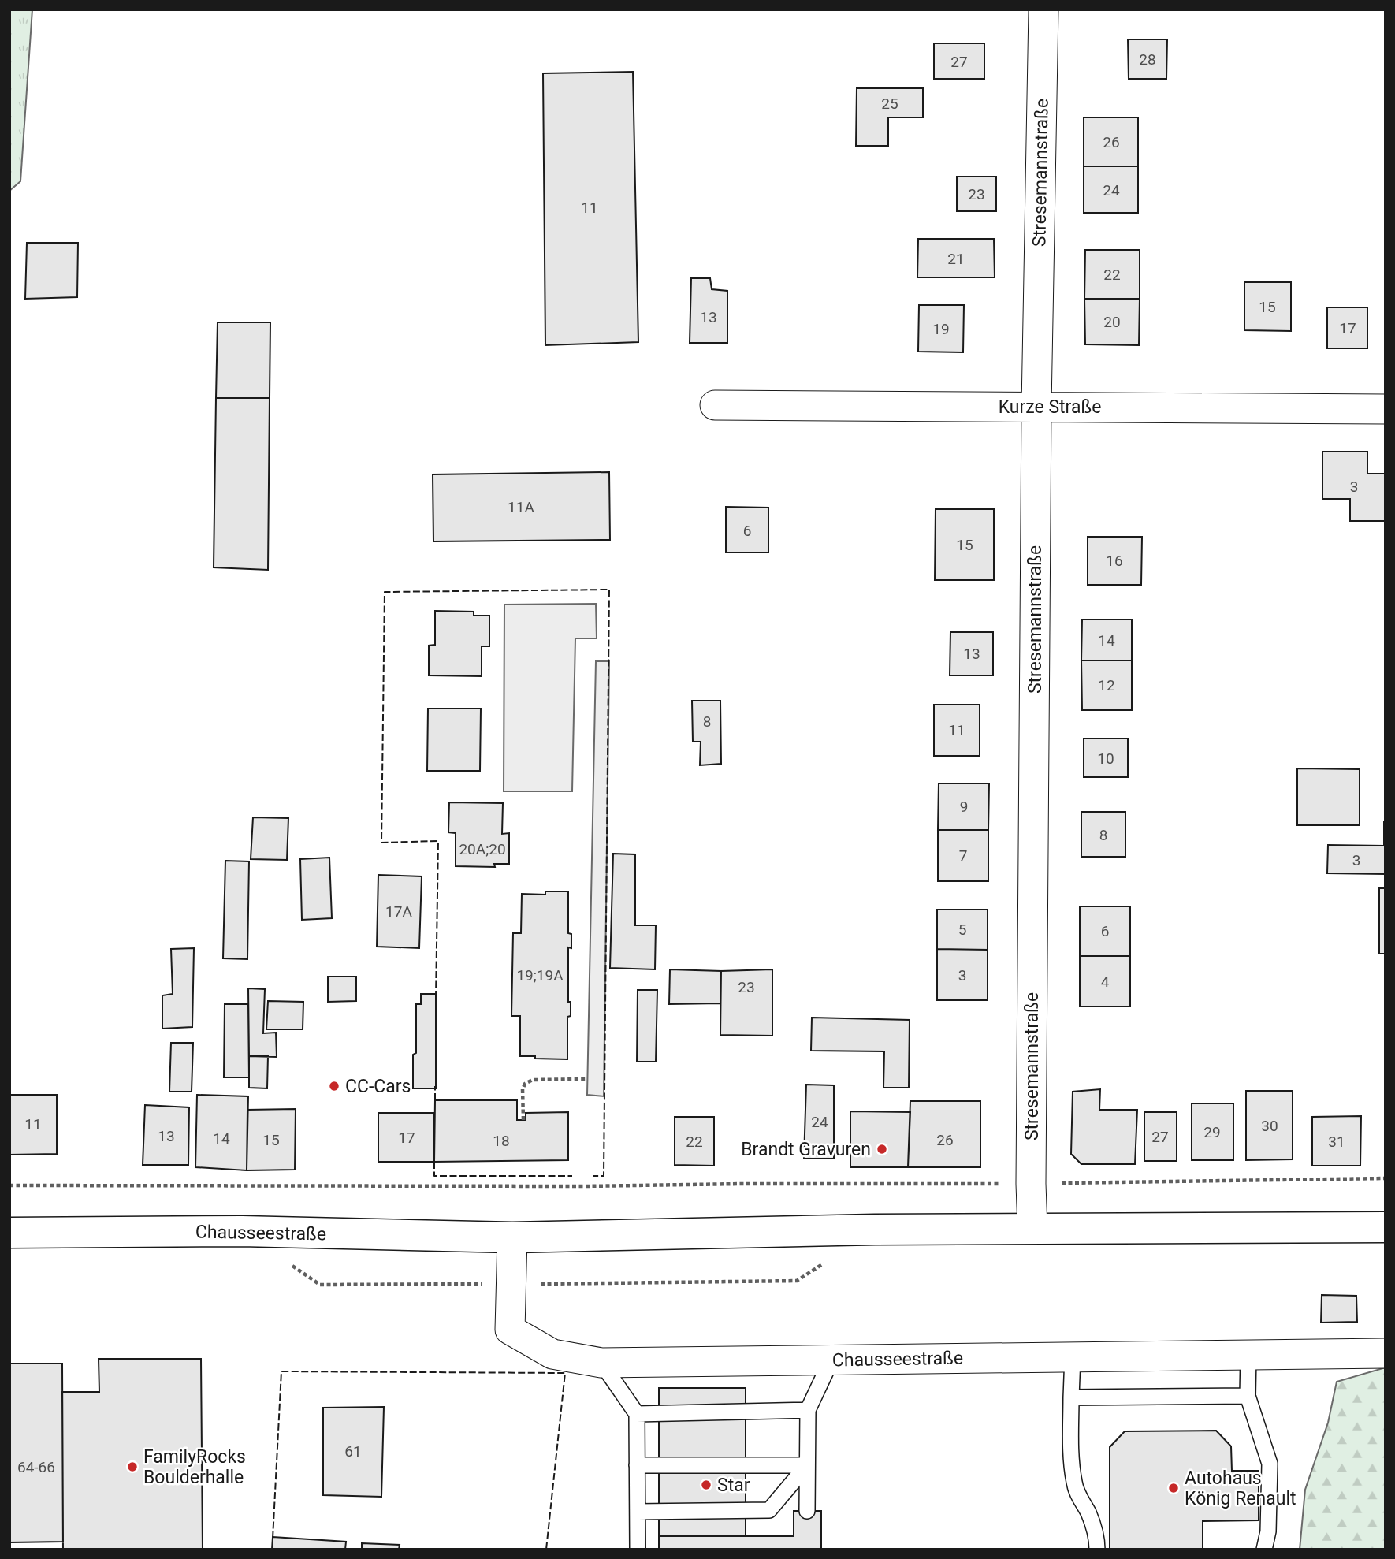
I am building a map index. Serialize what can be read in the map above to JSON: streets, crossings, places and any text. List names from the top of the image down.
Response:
{
  "streets": {
    "main road": ["Chausseestraße"],
    "street": ["Stresemannstraße", "Kurze Straße"]
  },
  "crossings": [
    ["Stresemannstraße", "Kurze Straße"],
    ["Stresemannstraße", "Chausseestraße"]
  ],
  "places": [
    "CC-Cars",
    "Brandt Gravuren",
    "FamilyRocks Boulderhalle",
    "Star",
    "Autohaus König Renault"
  ],
  "house_numbers": [
    "28",
    "27",
    "25",
    "26",
    "24",
    "23",
    "11",
    "21",
    "22",
    "15",
    "13",
    "20",
    "17",
    "19",
    "3",
    "11A",
    "6",
    "15",
    "16",
    "14",
    "13",
    "12",
    "8",
    "11",
    "10",
    "9",
    "8",
    "20A;20",
    "7",
    "3",
    "17A",
    "5",
    "6",
    "19;19A",
    "3",
    "4",
    "23",
    "24",
    "11",
    "30",
    "29",
    "13",
    "27",
    "17",
    "14",
    "15",
    "26",
    "18",
    "22",
    "31",
    "61",
    "64-66"
  ]
}
